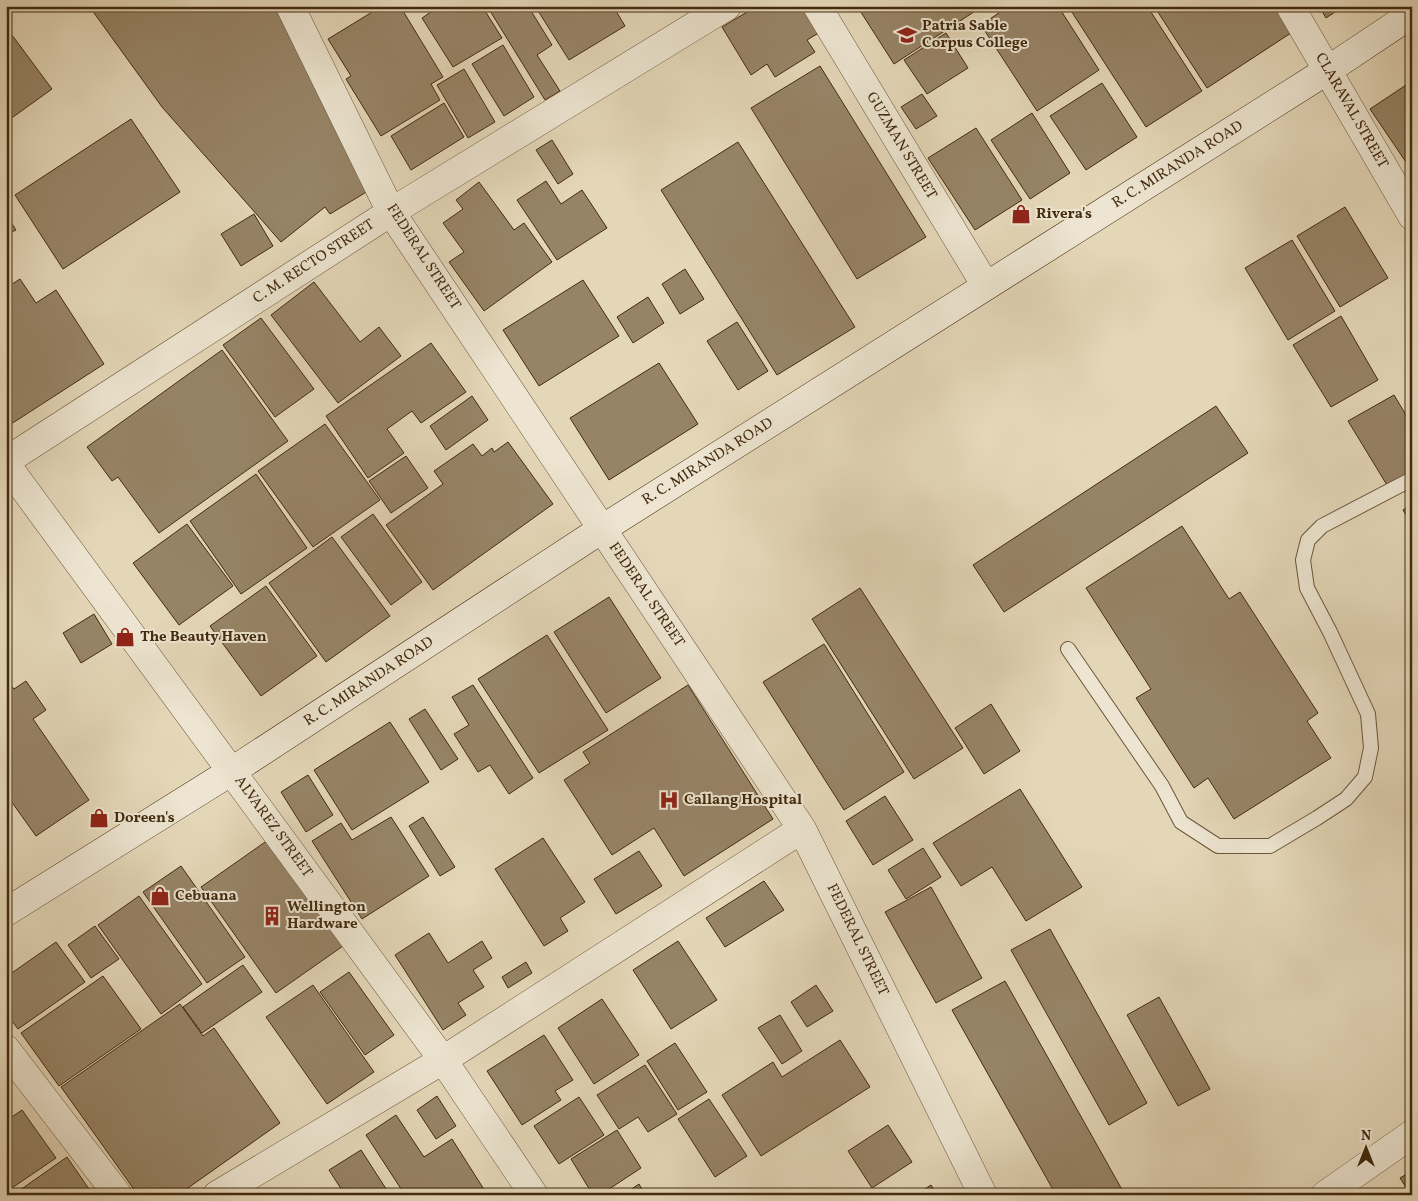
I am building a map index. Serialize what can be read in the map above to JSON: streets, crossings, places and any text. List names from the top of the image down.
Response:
{
  "streets": {
    "street": [
      "CLARAVAL STREET",
      "GUZMAN STREET",
      "R. C. MIRANDA ROAD",
      "FEDERAL STREET",
      "C. M. RECTO STREET",
      "ALVAREZ STREET"
    ]
  },
  "crossings": [
    ["CLARAVAL STREET", "R. C. MIRANDA ROAD"],
    ["GUZMAN STREET", "R. C. MIRANDA ROAD"],
    ["R. C. MIRANDA ROAD", "FEDERAL STREET"],
    ["R. C. MIRANDA ROAD", "ALVAREZ STREET"],
    ["FEDERAL STREET", "C. M. RECTO STREET"],
    ["C. M. RECTO STREET", "ALVAREZ STREET"]
  ],
  "places": {
    "school or university": ["Patria Sable Corpus College"],
    "shop": [
      "Rivera's",
      "The Beauty Haven",
      "Doreen's",
      "Cebuana"
    ],
    "hospital": ["Callang Hospital"],
    "building": ["Wellington Hardware"]
  },
  "north": "top"
}
